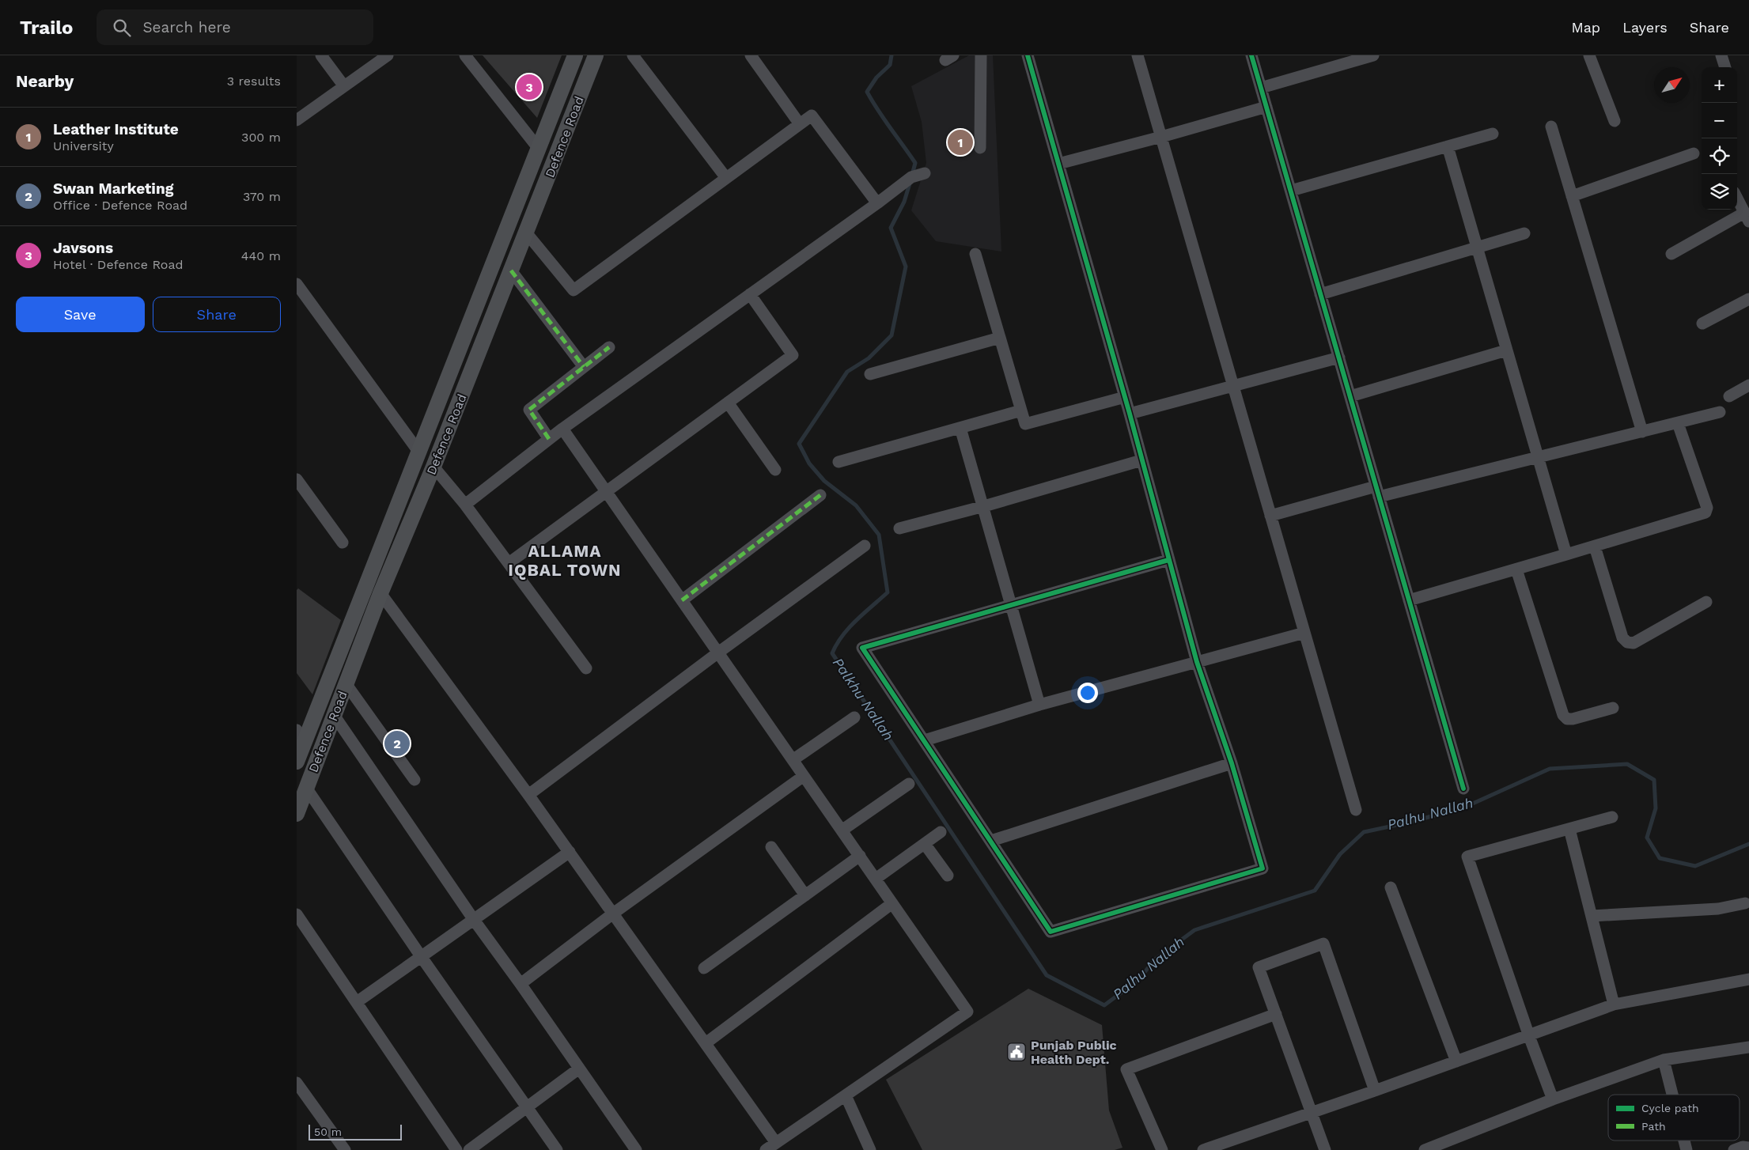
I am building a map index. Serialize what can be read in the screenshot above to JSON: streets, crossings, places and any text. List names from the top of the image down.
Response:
{
  "streets": {
    "main road": ["Defence Road"]
  },
  "districts": ["ALLAMA IQBAL TOWN"],
  "water": ["Palkhu Nallah", "Palhu Nallah"],
  "places": {
    "public building": ["Punjab Public Health Dept."]
  },
  "legend": ["Cycle path", "Path"],
  "scale_bar": "50 m",
  "north": "top right",
  "page": {
    "header": "Trailo",
    "search": "Search here",
    "nav": ["Map", "Layers", "Share"],
    "heading": ["Nearby", "3 results"],
    "map_buttons": ["+", "−"],
    "pins": ["3", "1", "2"],
    "list": [
      {
        "mark": "1",
        "name": "Leather Institute",
        "note": "University",
        "value": "300 m"
      },
      {
        "mark": "2",
        "name": "Swan Marketing",
        "note": "Office · Defence Road",
        "value": "370 m"
      },
      {
        "mark": "3",
        "name": "Javsons",
        "note": "Hotel · Defence Road",
        "value": "440 m"
      }
    ],
    "buttons": ["Save", "Share"],
    "scale": "50 m"
  }
}
